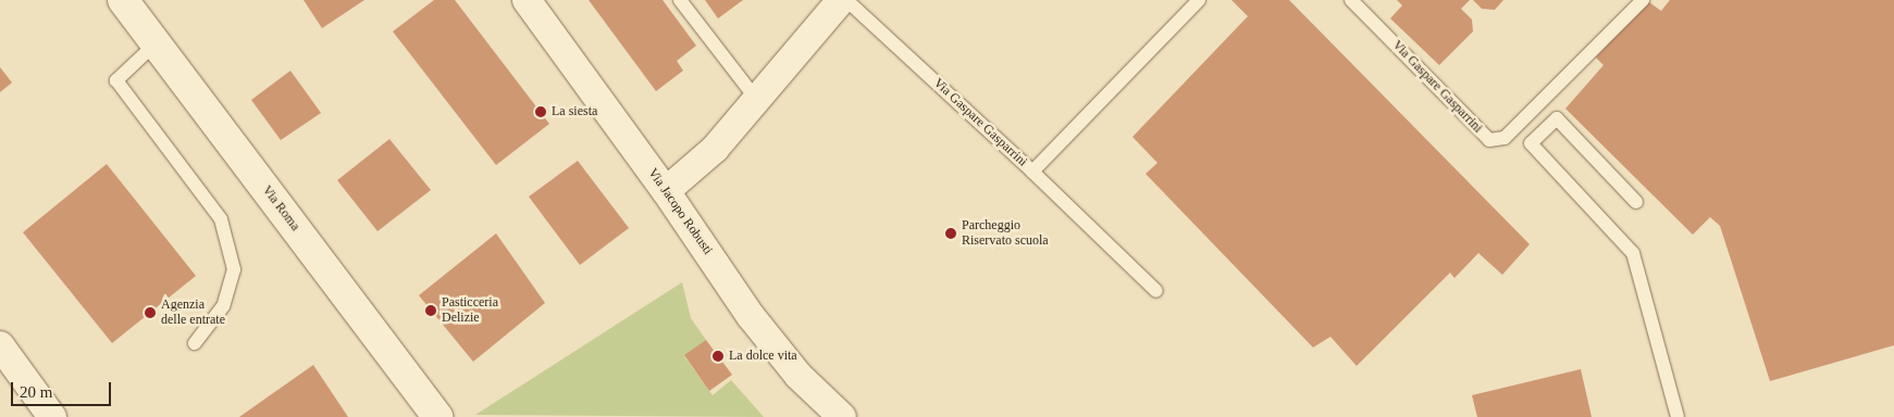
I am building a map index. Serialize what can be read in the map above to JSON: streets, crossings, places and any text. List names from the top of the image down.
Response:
{
  "streets": {
    "main road": ["Via Roma"],
    "street": ["Via Jacopo Robusti"],
    "lane": ["Via Gaspare Gasparrini"]
  },
  "places": [
    "La siesta",
    "Parcheggio Riservato scuola",
    "Pasticceria Delizie",
    "Agenzia delle entrate",
    "La dolce vita"
  ],
  "scale_bar": "20 m"
}
